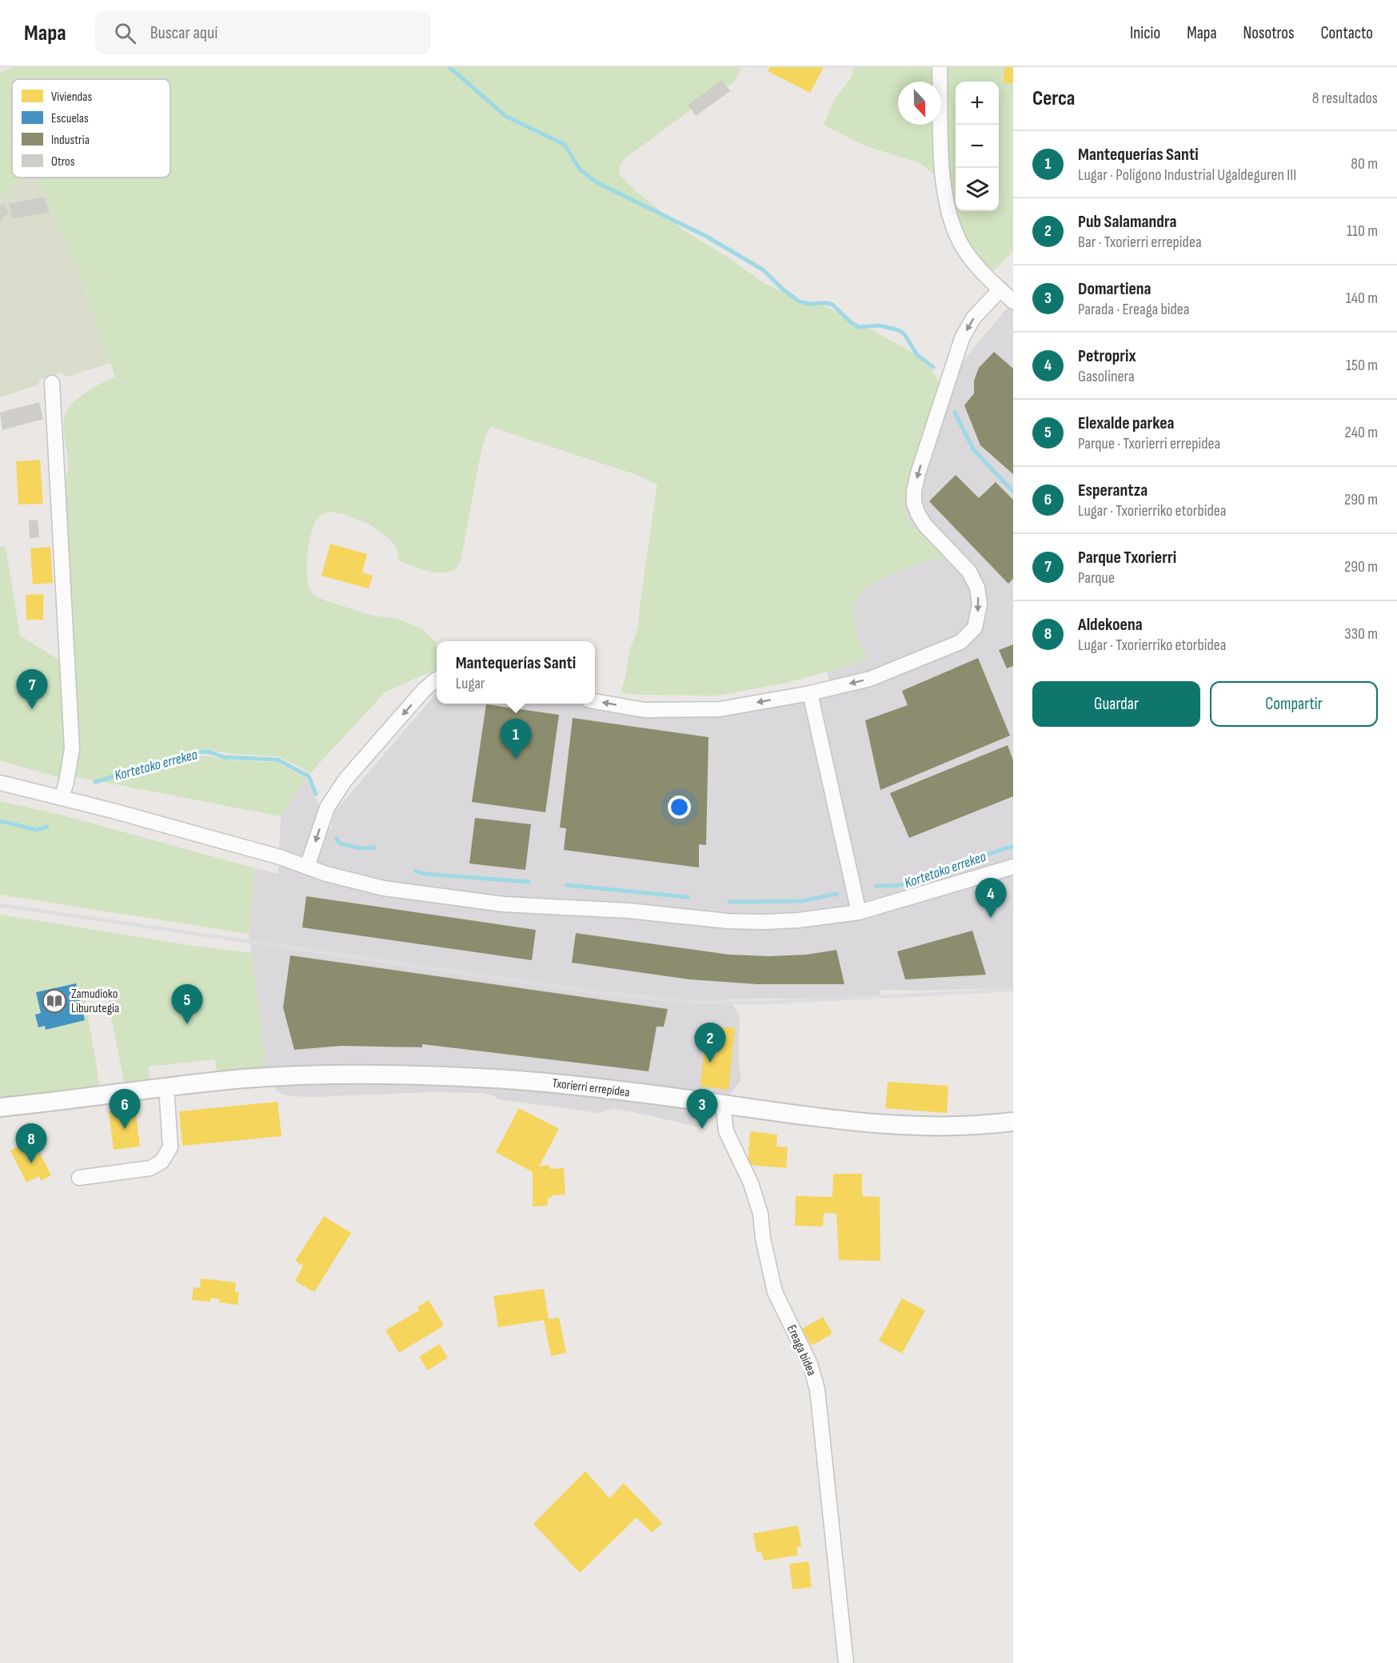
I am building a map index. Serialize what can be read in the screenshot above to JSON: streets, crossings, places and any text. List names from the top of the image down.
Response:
{
  "streets": {
    "street": ["Txorierri errepidea", "Ereaga bidea"]
  },
  "crossings": [
    ["Txorierri errepidea", "Ereaga bidea"]
  ],
  "water": ["Kortetako errekea"],
  "places": {
    "library": ["Zamudioko Liburutegia"]
  },
  "legend": [
    "Viviendas",
    "Escuelas",
    "Industria",
    "Otros"
  ],
  "north": "bottom",
  "page": {
    "header": "Mapa",
    "search": "Buscar aquí",
    "nav": [
      "Inicio",
      "Mapa",
      "Nosotros",
      "Contacto"
    ],
    "heading": ["Cerca", "8 resultados"],
    "map_buttons": ["+", "−"],
    "list": [
      {
        "mark": "1",
        "name": "Mantequerías Santi",
        "note": "Lugar · Polígono Industrial Ugaldeguren III",
        "value": "80 m"
      },
      {
        "mark": "2",
        "name": "Pub Salamandra",
        "note": "Bar · Txorierri errepidea",
        "value": "110 m"
      },
      {
        "mark": "3",
        "name": "Domartiena",
        "note": "Parada · Ereaga bidea",
        "value": "140 m"
      },
      {
        "mark": "4",
        "name": "Petroprix",
        "note": "Gasolinera",
        "value": "150 m"
      },
      {
        "mark": "5",
        "name": "Elexalde parkea",
        "note": "Parque · Txorierri errepidea",
        "value": "240 m"
      },
      {
        "mark": "6",
        "name": "Esperantza",
        "note": "Lugar · Txorierriko etorbidea",
        "value": "290 m"
      },
      {
        "mark": "7",
        "name": "Parque Txorierri",
        "note": "Parque",
        "value": "290 m"
      },
      {
        "mark": "8",
        "name": "Aldekoena",
        "note": "Lugar · Txorierriko etorbidea",
        "value": "330 m"
      }
    ],
    "popup": ["Mantequerías Santi", "Lugar"],
    "buttons": ["Guardar", "Compartir"],
    "pins": [
      "7",
      "1",
      "4",
      "5",
      "2",
      "3",
      "6",
      "8"
    ]
  }
}
